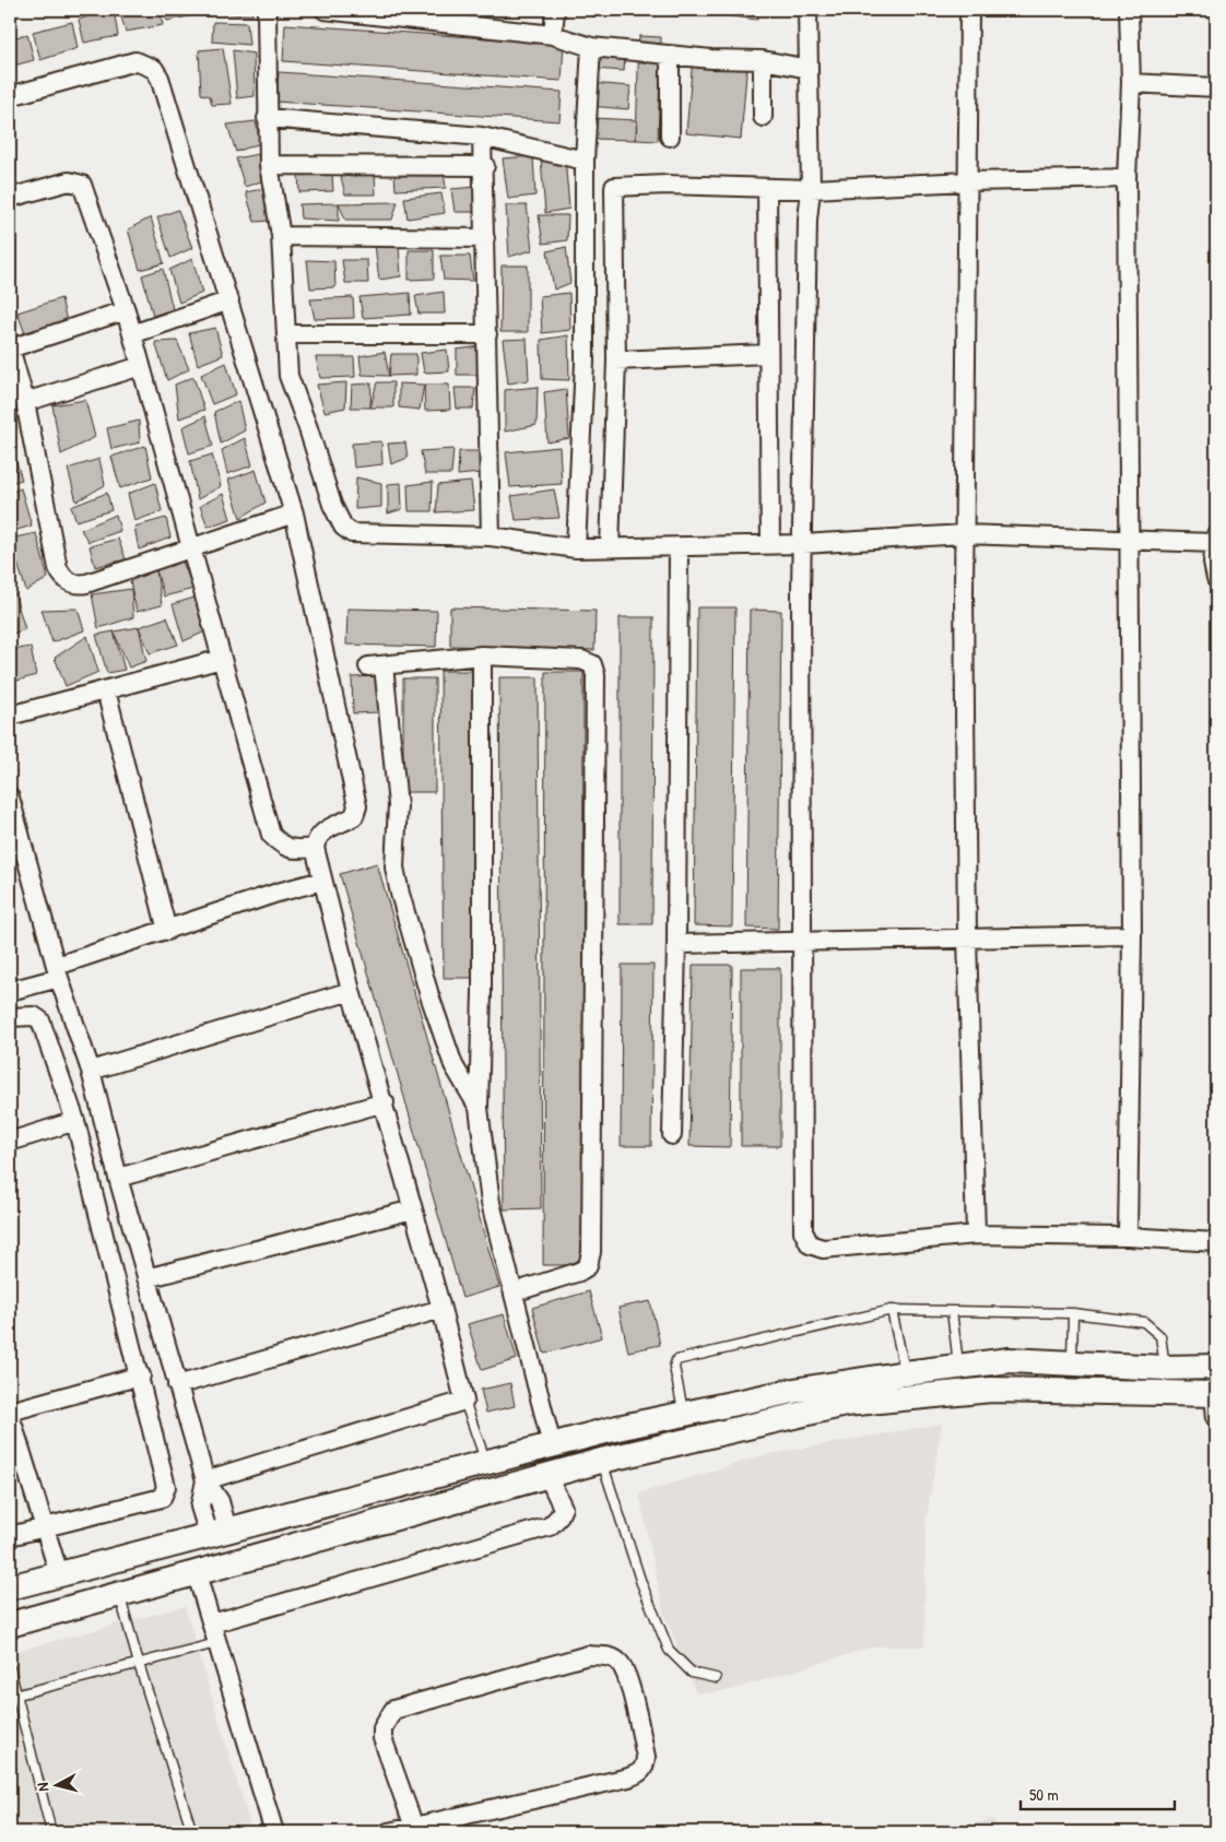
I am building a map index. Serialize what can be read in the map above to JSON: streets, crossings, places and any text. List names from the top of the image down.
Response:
{
  "scale_bar": "50 m",
  "north": "left"
}
